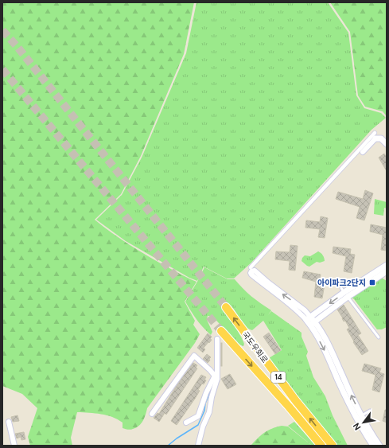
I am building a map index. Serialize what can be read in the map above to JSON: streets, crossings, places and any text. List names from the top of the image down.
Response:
{
  "streets": {
    "highway": ["국도우회로", "14"]
  },
  "places": {
    "transit": ["아이파크2단지"]
  },
  "north": "bottom left"
}
